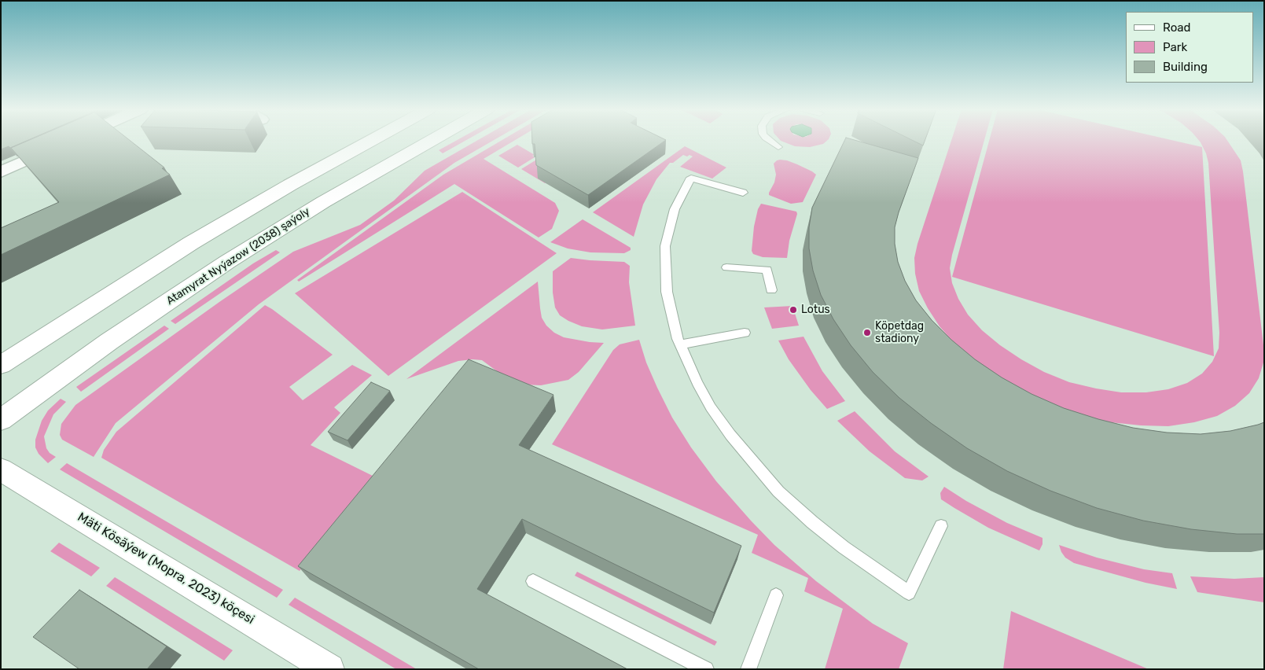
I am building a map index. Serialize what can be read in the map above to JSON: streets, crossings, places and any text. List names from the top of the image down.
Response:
{
  "streets": {
    "main road": ["Atamyrat Nyýazow (2038) şaýoly", "Mäti Kösäýew (Mopra, 2023) köçesi"]
  },
  "places": ["Lotus", "Köpetdag stadiony"],
  "legend": ["Road", "Park", "Building"]
}
